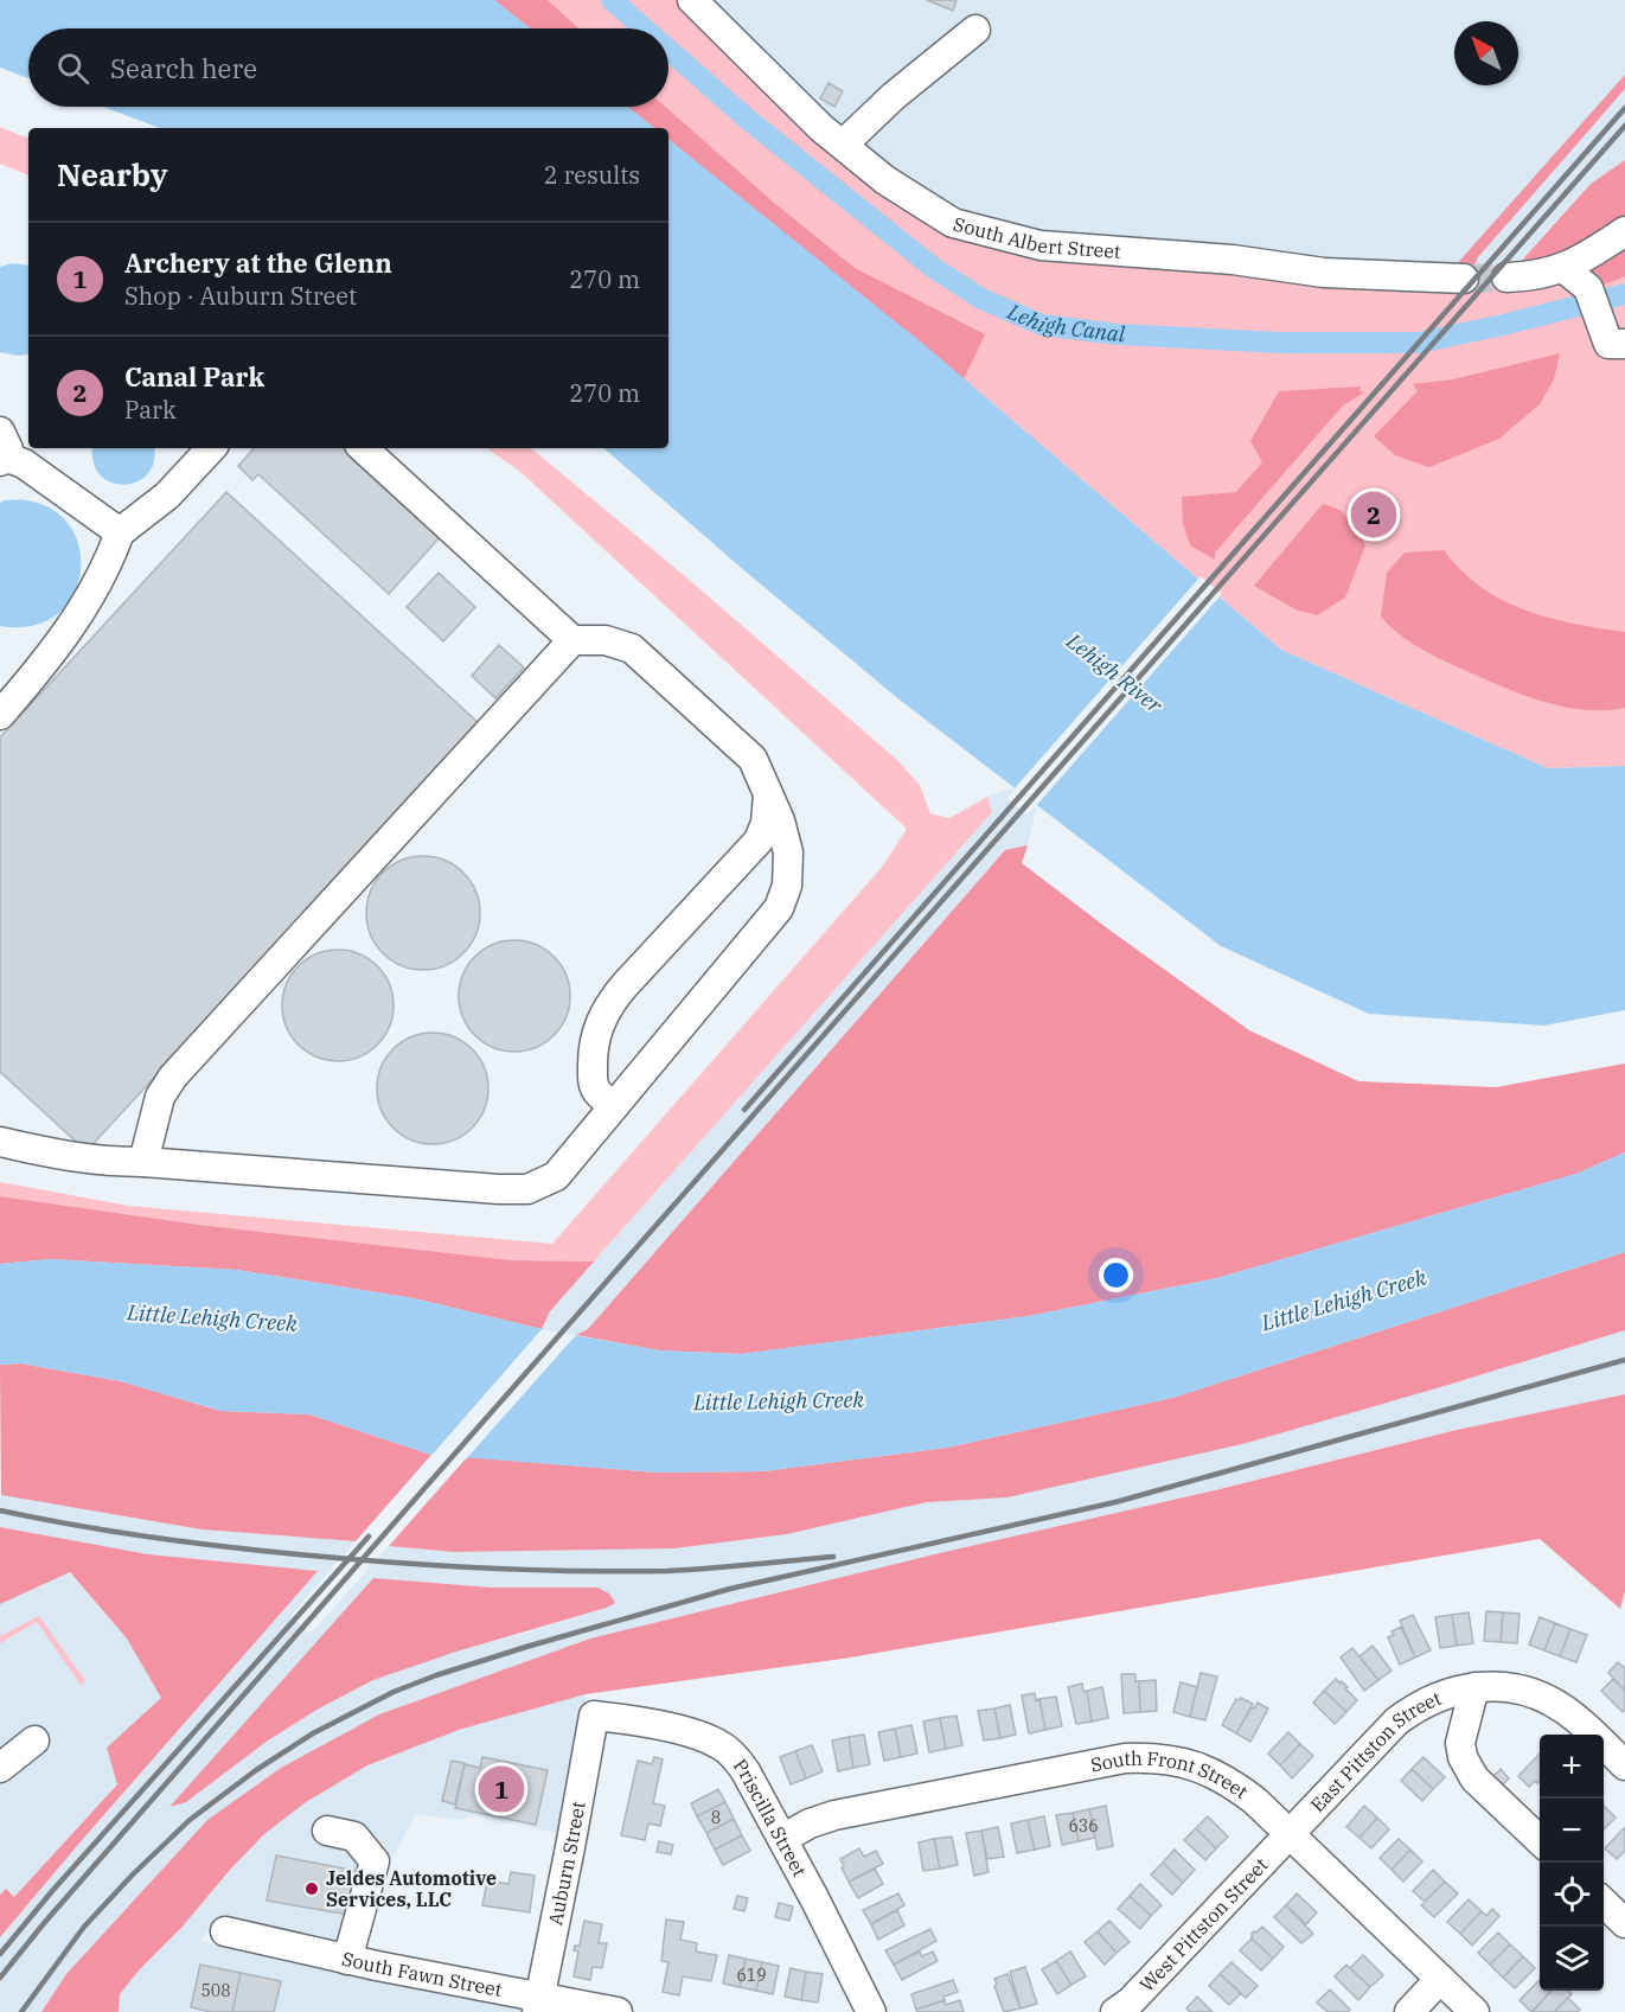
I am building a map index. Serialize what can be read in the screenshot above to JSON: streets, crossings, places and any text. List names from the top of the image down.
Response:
{
  "streets": {
    "street": [
      "South Albert Street",
      "East Pittston Street",
      "South Front Street",
      "Priscilla Street",
      "Auburn Street",
      "West Pittston Street",
      "South Fawn Street"
    ]
  },
  "crossings": [
    ["East Pittston Street", "South Front Street"],
    ["East Pittston Street", "West Pittston Street"],
    ["South Front Street", "Priscilla Street"],
    ["South Front Street", "West Pittston Street"],
    ["Priscilla Street", "Auburn Street"],
    ["Auburn Street", "South Fawn Street"]
  ],
  "water": ["Lehigh Canal", "Lehigh River", "Little Lehigh Creek"],
  "places": ["Jeldes Automotive Services, LLC"],
  "house_numbers": [
    "8",
    "636",
    "619",
    "508"
  ],
  "north": "top left",
  "page": {
    "search": "Search here",
    "heading": ["Nearby", "2 results"],
    "list": [
      {
        "mark": "1",
        "name": "Archery at the Glenn",
        "note": "Shop · Auburn Street",
        "value": "270 m"
      },
      {
        "mark": "2",
        "name": "Canal Park",
        "note": "Park",
        "value": "270 m"
      }
    ],
    "pins": ["2", "1"],
    "map_buttons": ["+", "−"]
  }
}
